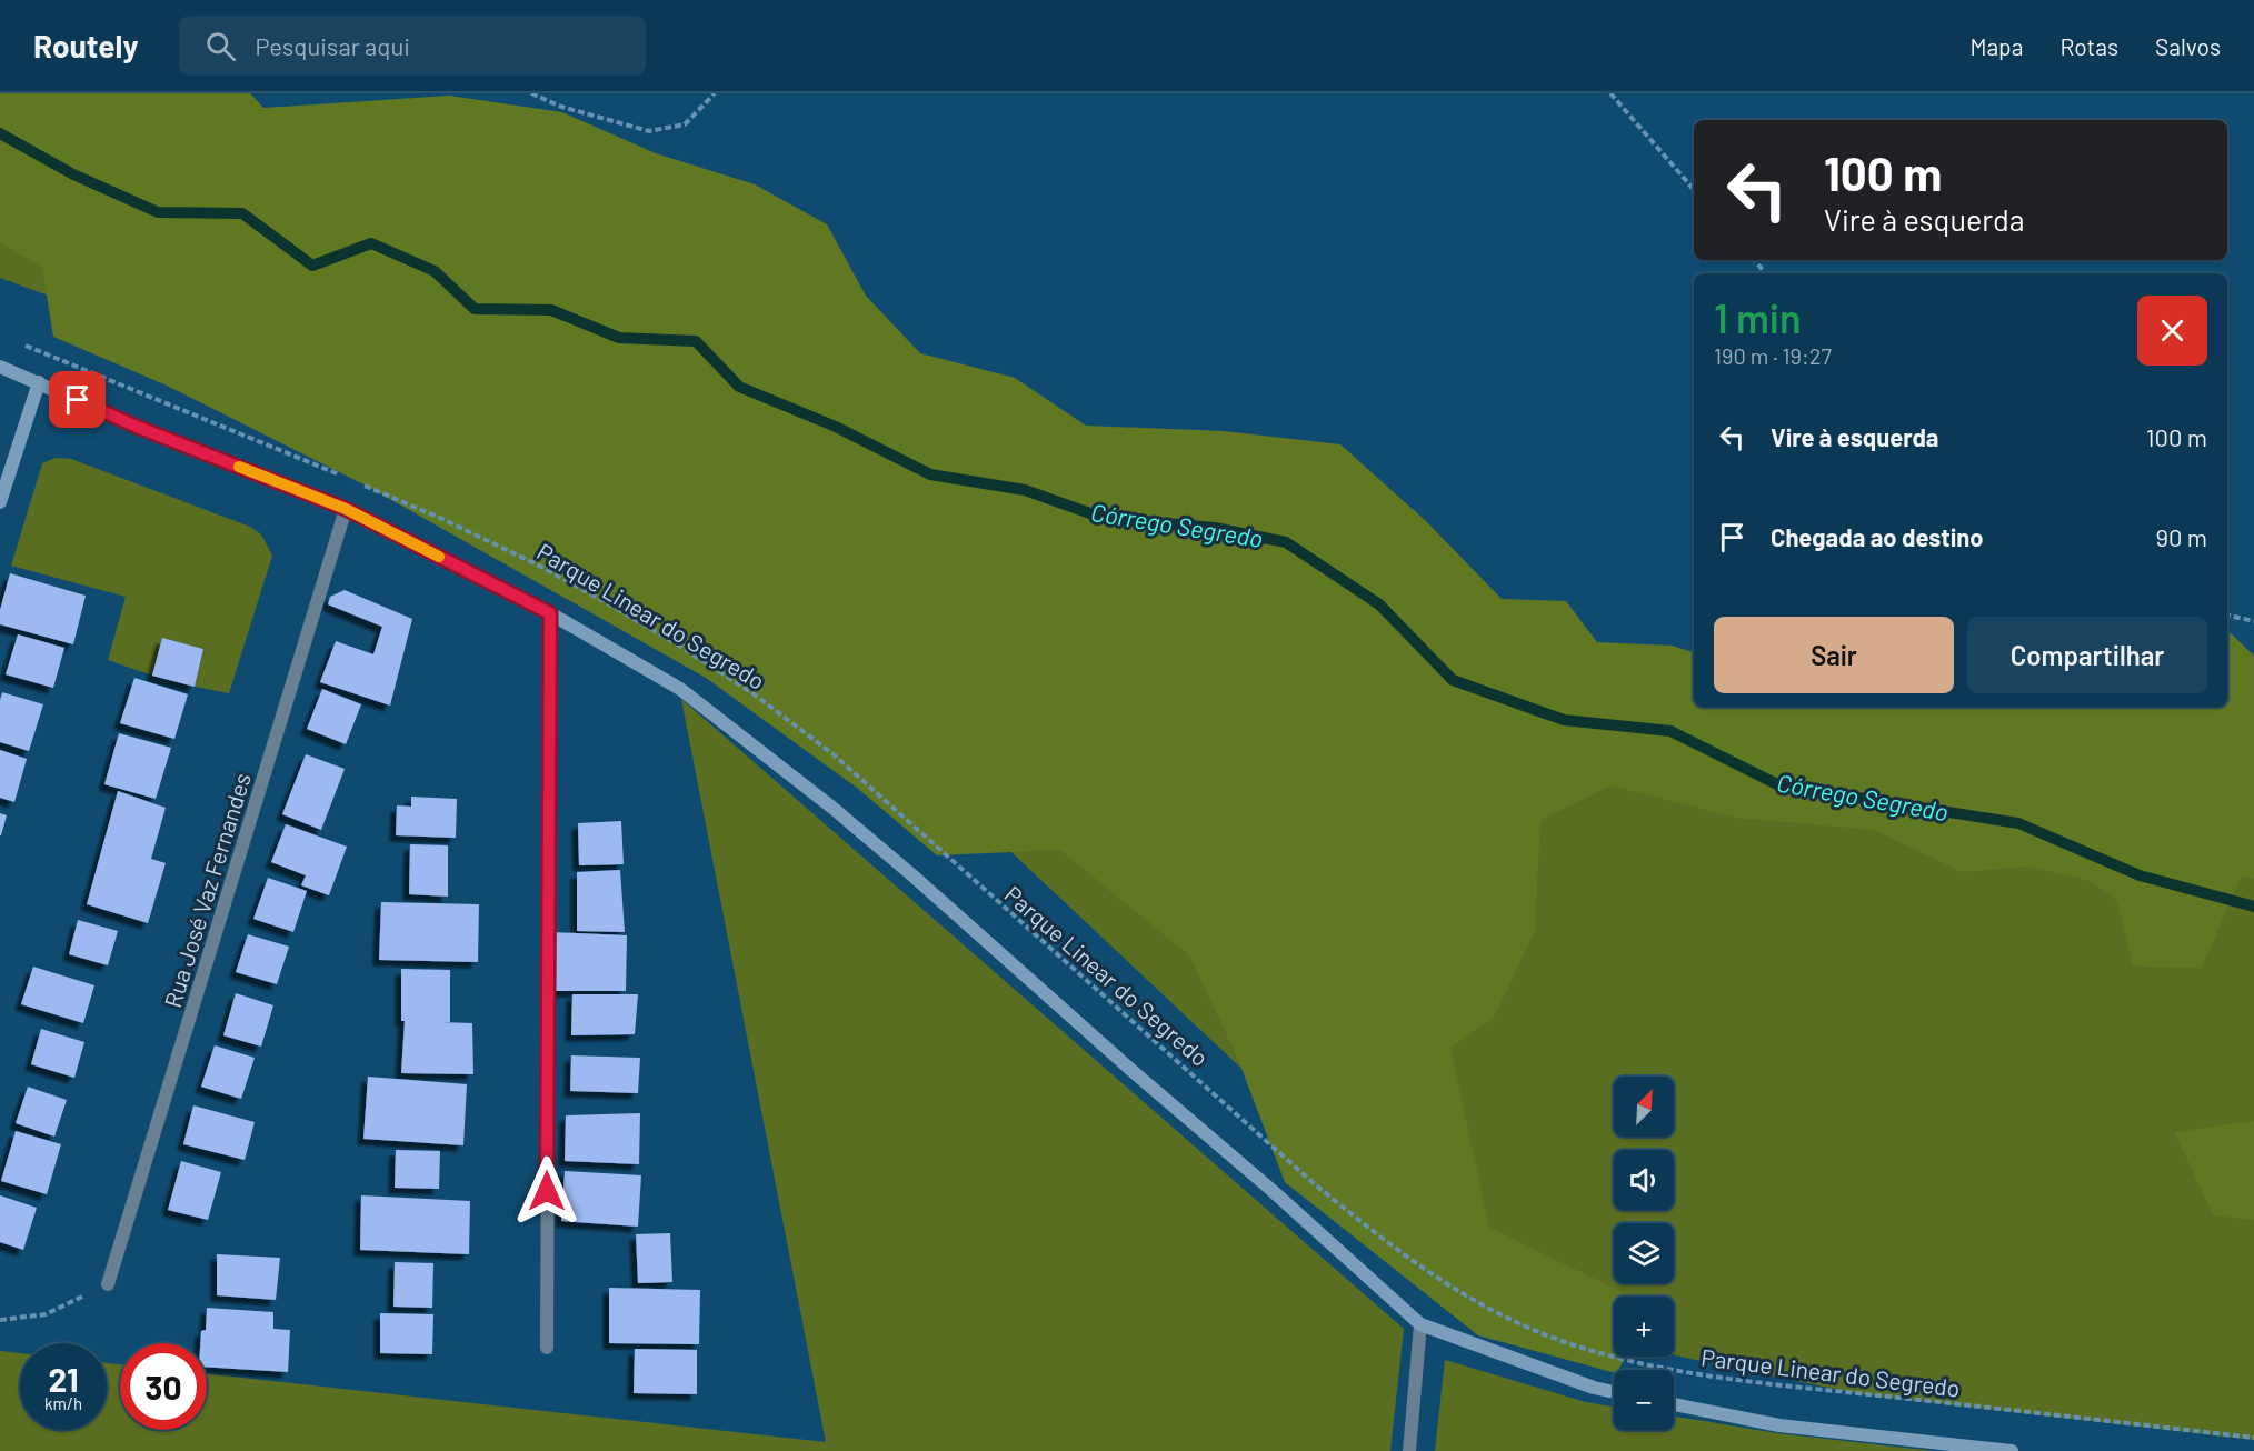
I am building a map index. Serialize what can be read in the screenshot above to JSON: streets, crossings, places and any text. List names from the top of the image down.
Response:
{
  "streets": {
    "street": ["Rua José Vaz Fernandes"],
    "path": ["Parque Linear do Segredo"]
  },
  "water": ["Córrego Segredo"],
  "north": "top right",
  "page": {
    "header": "Routely",
    "search": "Pesquisar aqui",
    "nav": ["Mapa", "Rotas", "Salvos"],
    "turn": ["100 m", "Vire à esquerda"],
    "heading": ["1 min", "190 m · 19:27"],
    "list": [
      {
        "name": "Vire à esquerda",
        "value": "100 m"
      },
      {
        "name": "Chegada ao destino",
        "value": "90 m"
      }
    ],
    "buttons": ["Sair", "Compartilhar"],
    "map_buttons": ["+", "−"],
    "speed": "21 km/h",
    "limit": "30"
  }
}
